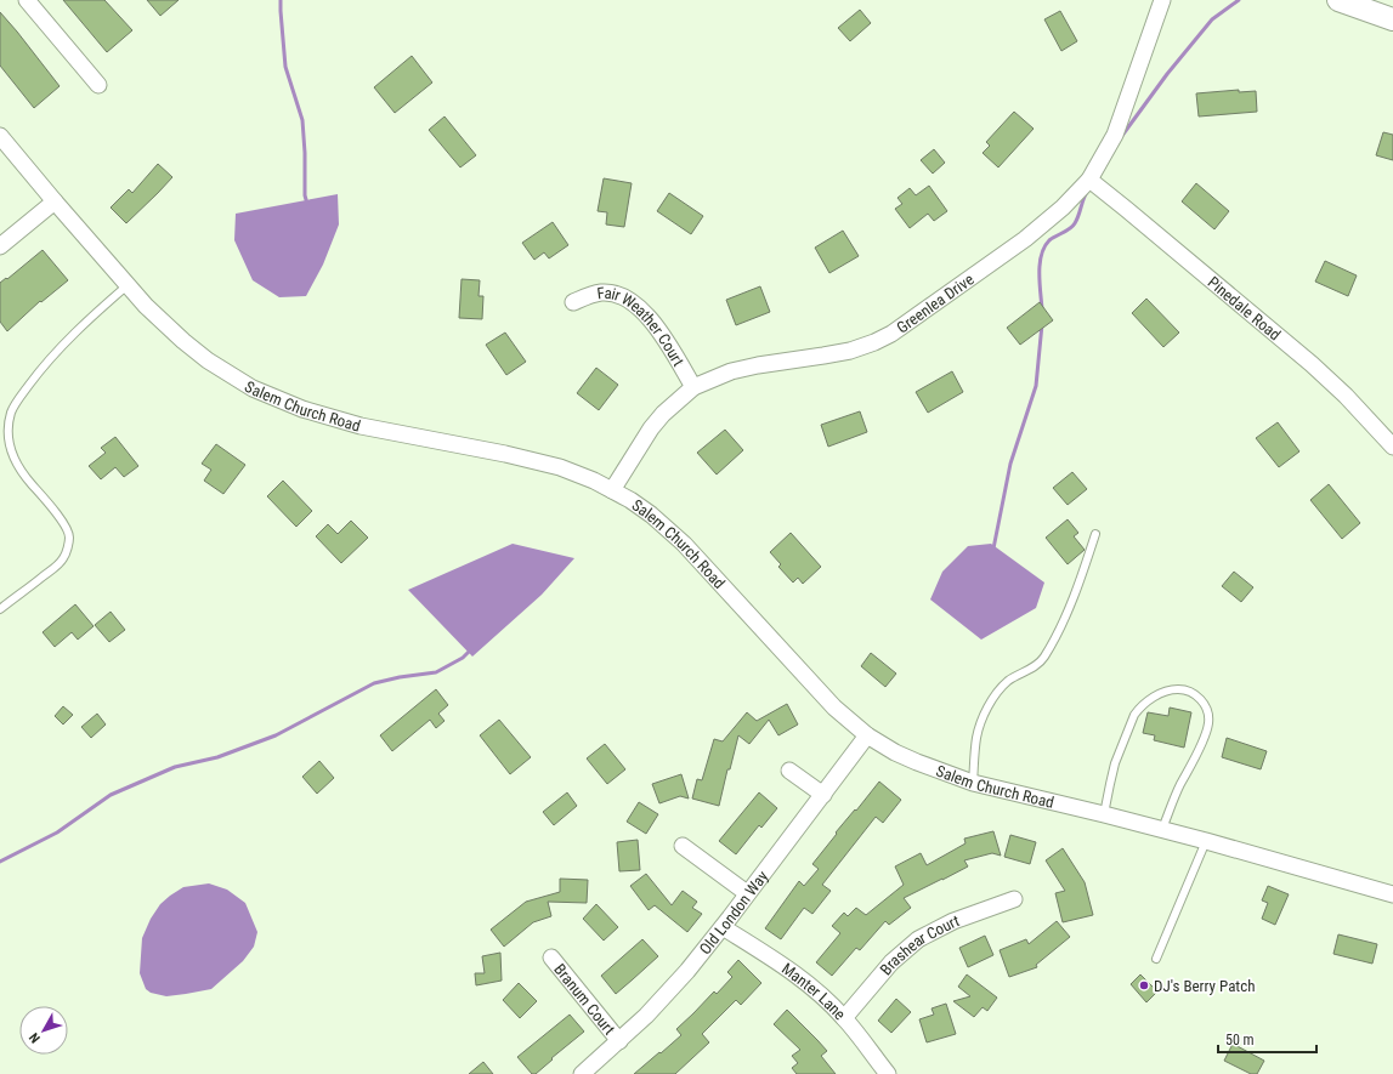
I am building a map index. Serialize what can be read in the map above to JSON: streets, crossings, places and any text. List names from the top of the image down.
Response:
{
  "streets": {
    "street": [
      "Greenlea Drive",
      "Pinedale Road",
      "Fair Weather Court",
      "Salem Church Road",
      "Old London Way",
      "Brashear Court",
      "Manter Lane",
      "Branum Court"
    ]
  },
  "crossings": [
    ["Greenlea Drive", "Pinedale Road"],
    ["Greenlea Drive", "Fair Weather Court"],
    ["Greenlea Drive", "Salem Church Road"],
    ["Salem Church Road", "Old London Way"],
    ["Old London Way", "Manter Lane"],
    ["Old London Way", "Branum Court"],
    ["Brashear Court", "Manter Lane"]
  ],
  "places": ["DJ's Berry Patch"],
  "scale_bar": "50 m",
  "north": "bottom left"
}
